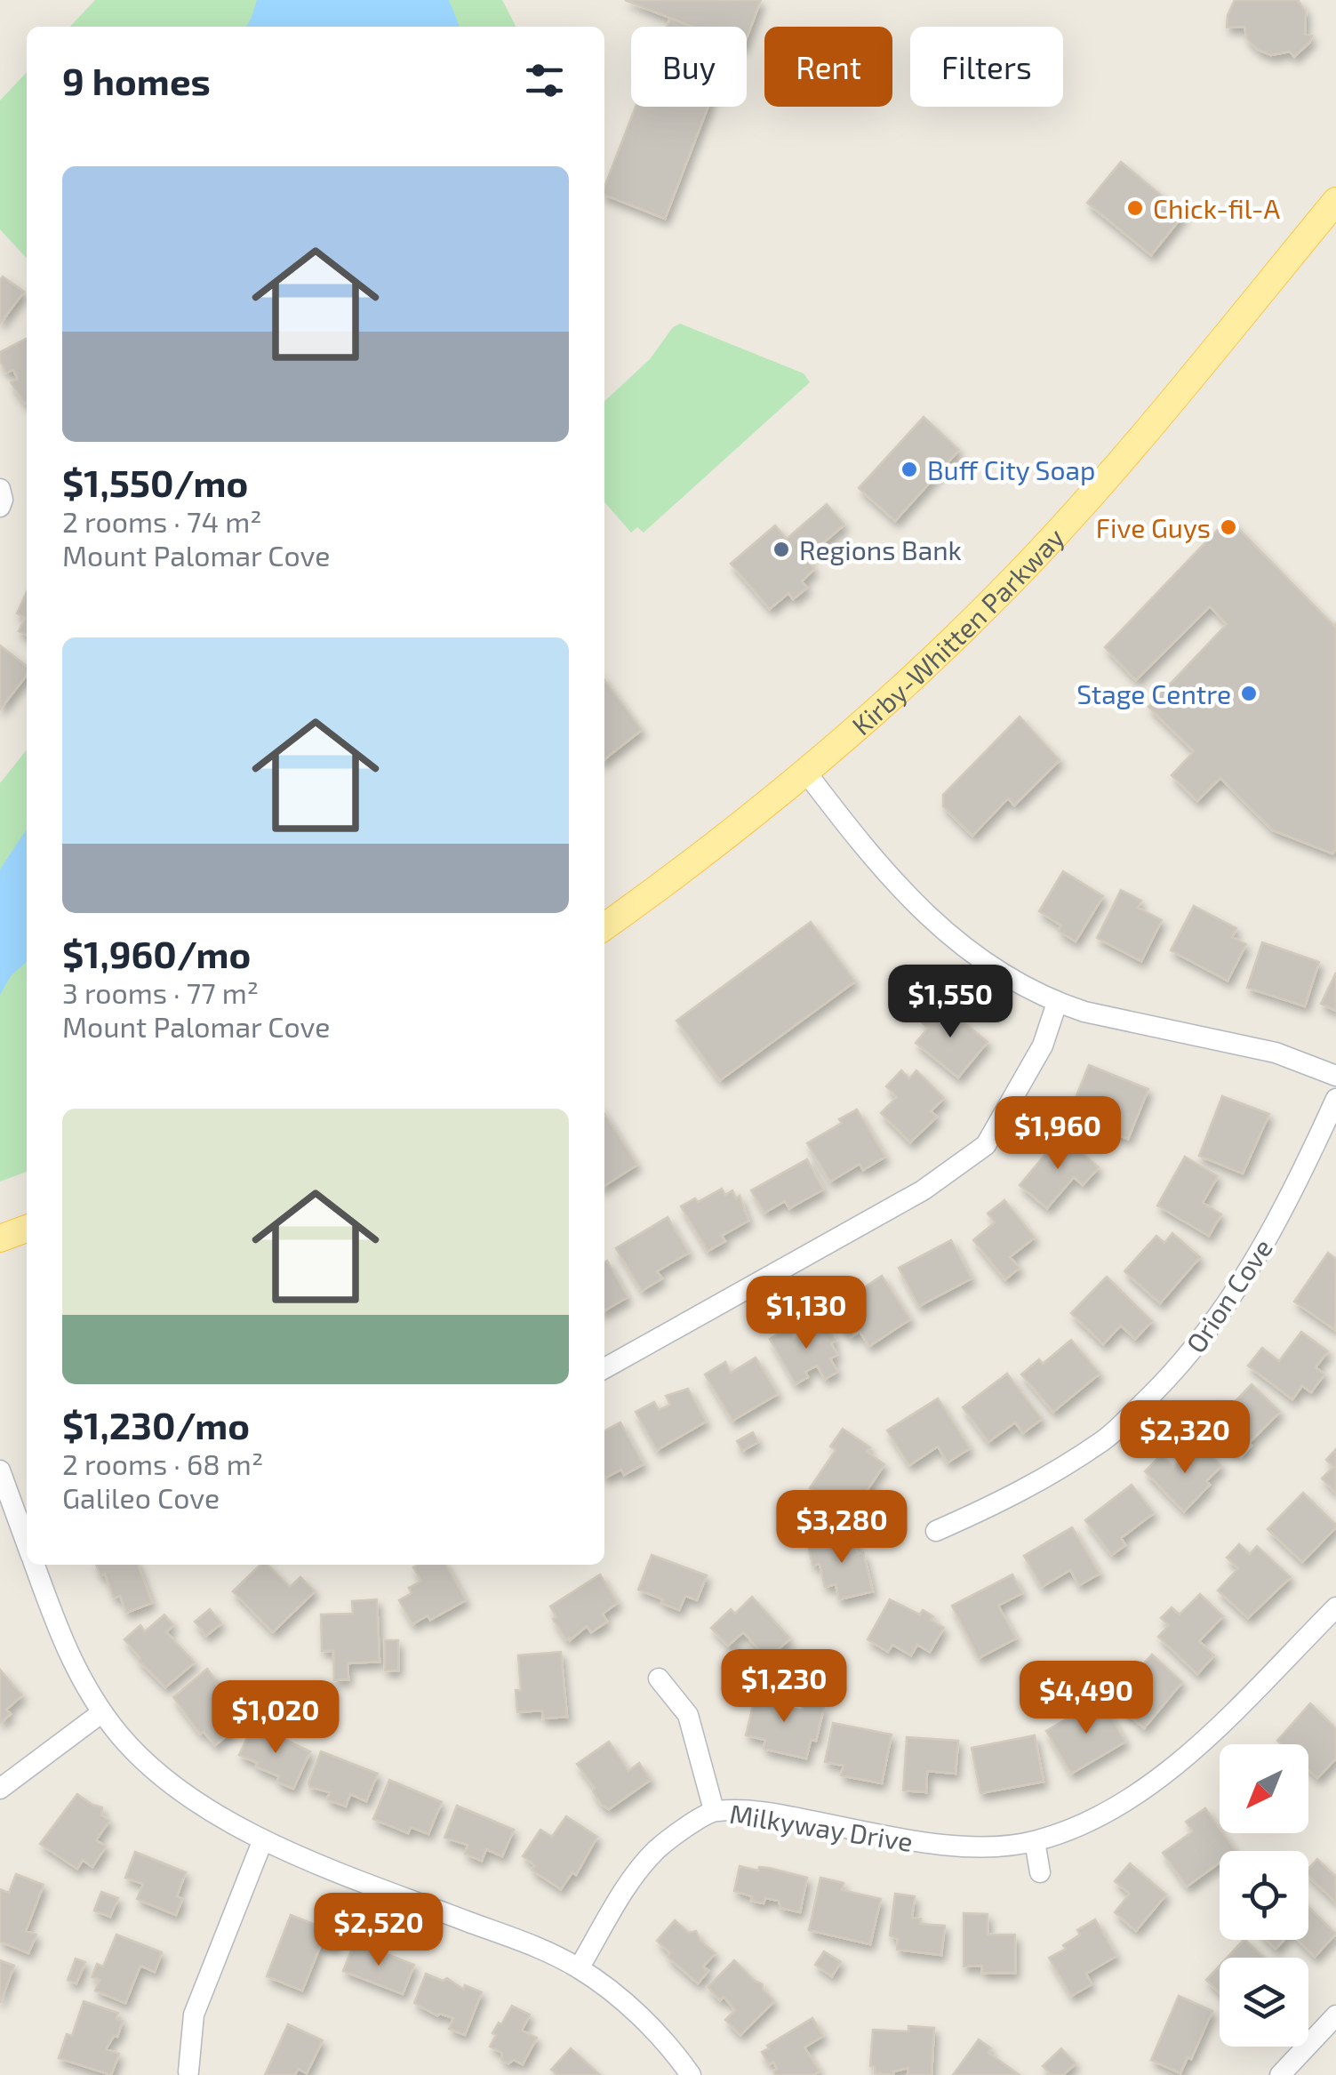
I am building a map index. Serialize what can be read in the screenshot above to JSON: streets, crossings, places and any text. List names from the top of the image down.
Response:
{
  "streets": {
    "main road": ["Kirby-Whitten Parkway"],
    "street": ["Orion Cove", "Milkyway Drive"]
  },
  "places": [
    "Chick-fil-A",
    "Buff City Soap",
    "Five Guys",
    "Regions Bank",
    "Stage Centre"
  ],
  "north": "bottom left",
  "page": {
    "chip": ["Buy", "Rent", "Filters"],
    "heading": "9 homes",
    "list": [
      {
        "name": "$1,550/mo",
        "note": "2 rooms · 74 m² · Mount Palomar Cove"
      },
      {
        "name": "$1,960/mo",
        "note": "3 rooms · 77 m² · Mount Palomar Cove"
      },
      {
        "name": "$1,230/mo",
        "note": "2 rooms · 68 m² · Galileo Cove"
      }
    ],
    "price": [
      "$1,550",
      "$1,960",
      "$1,130",
      "$2,320",
      "$3,280",
      "$1,230",
      "$4,490",
      "$1,020",
      "$2,520"
    ]
  }
}
